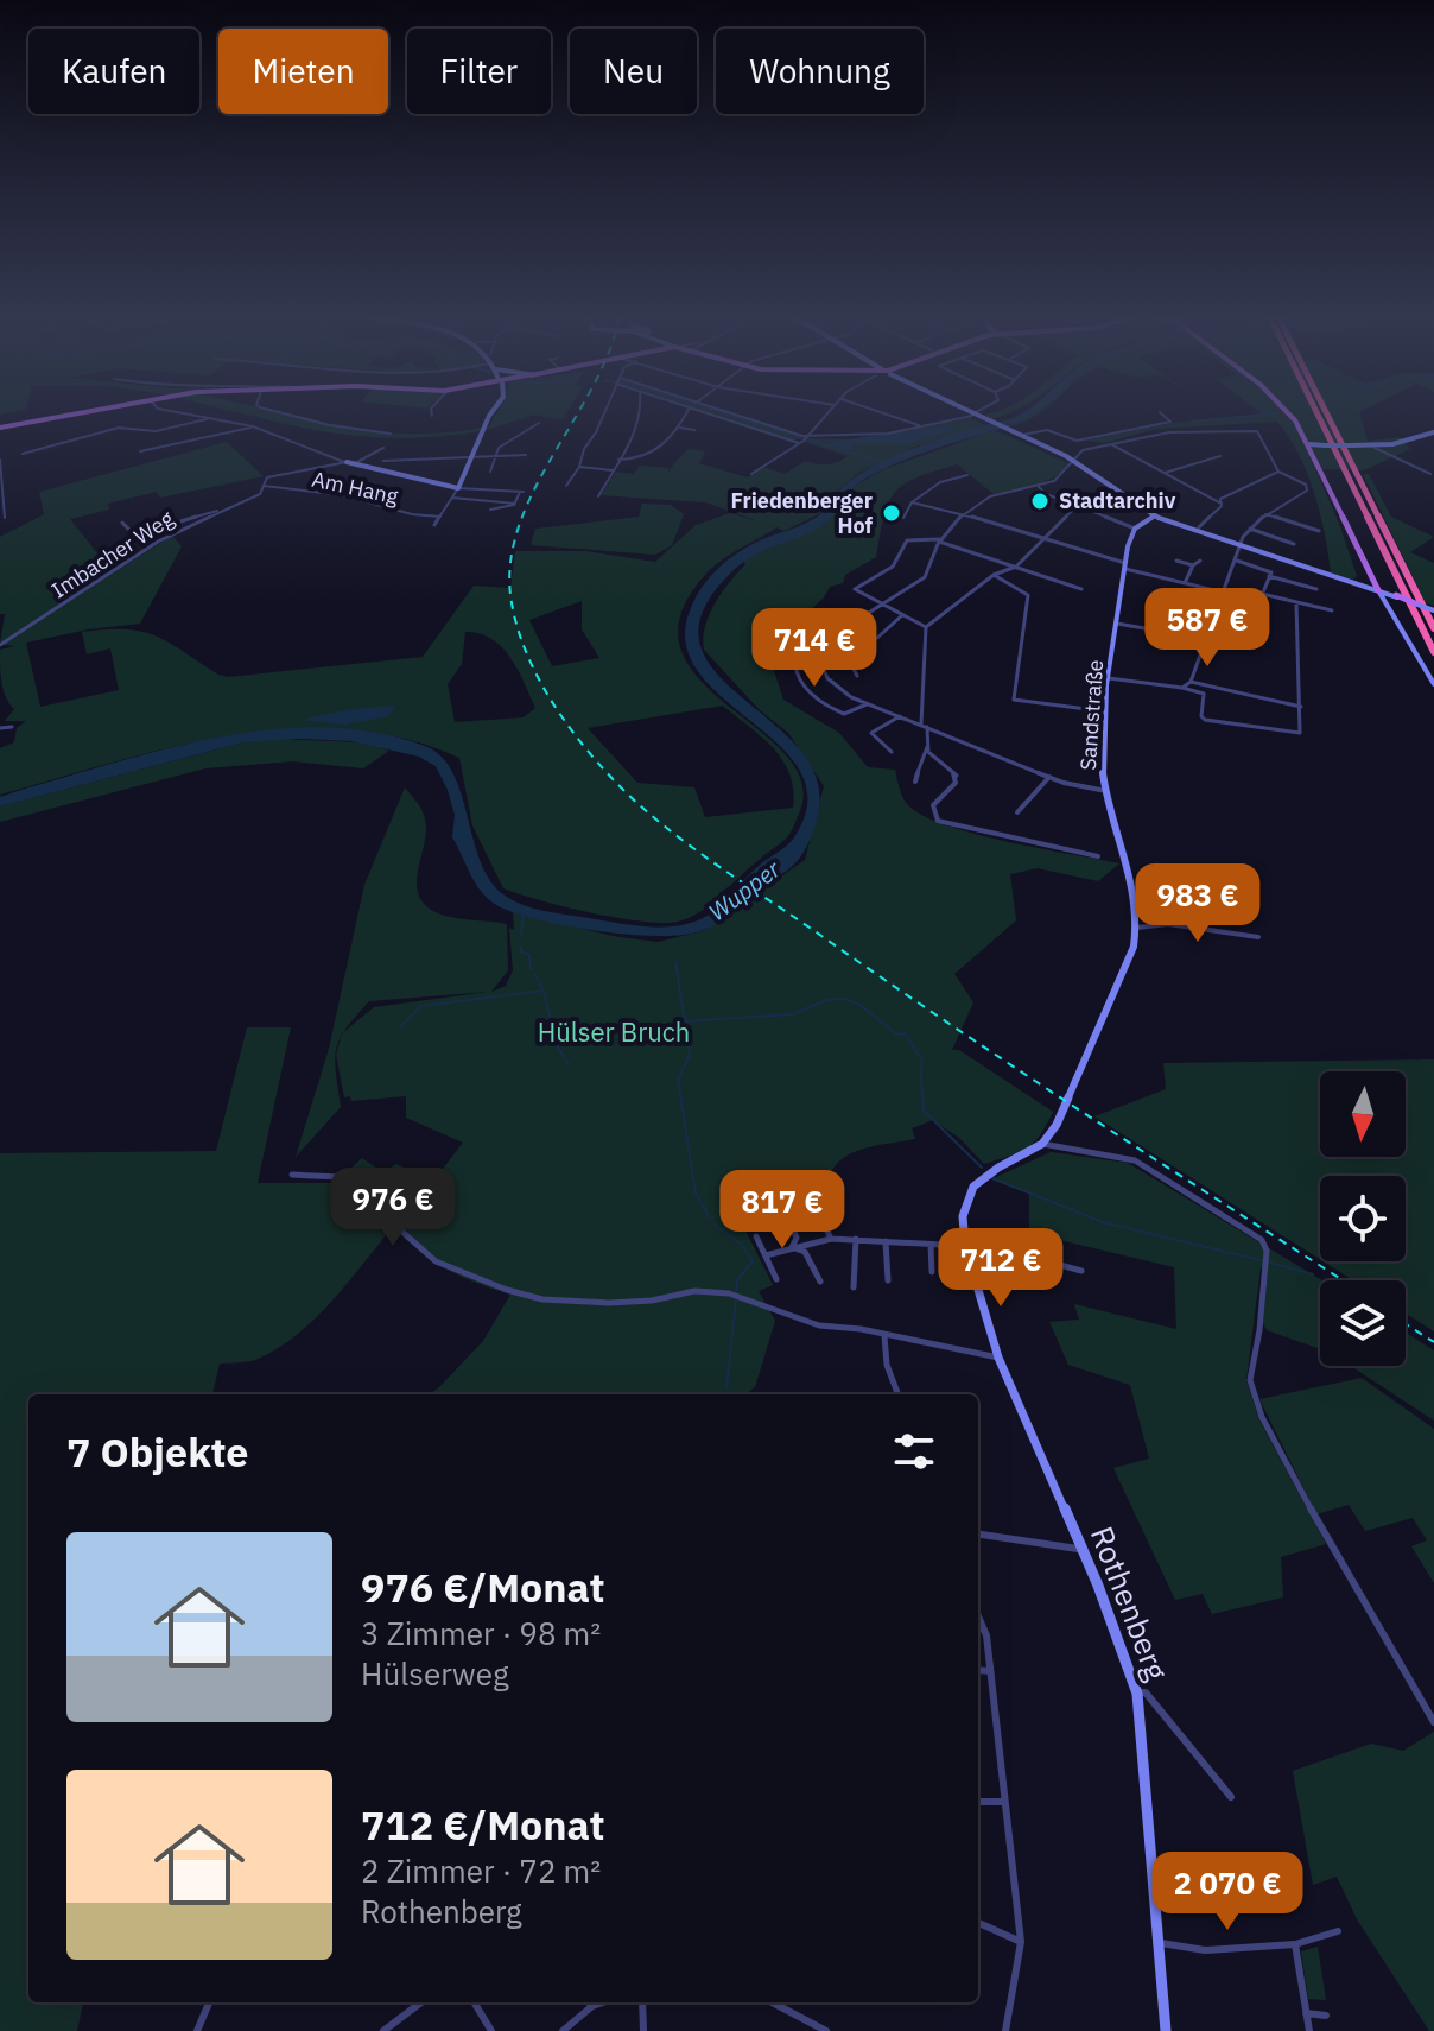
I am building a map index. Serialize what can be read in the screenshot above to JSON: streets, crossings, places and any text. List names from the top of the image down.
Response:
{
  "streets": {
    "street": [
      "Am Hang",
      "Imbacher Weg",
      "Sandstraße",
      "Rothenberg"
    ]
  },
  "crossings": [
    ["Am Hang", "Imbacher Weg"],
    ["Sandstraße", "Rothenberg"]
  ],
  "water": ["Wupper"],
  "parks": ["Hülser Bruch"],
  "places": ["Stadtarchiv", "Friedenberger Hof"],
  "north": "bottom",
  "page": {
    "chip": [
      "Kaufen",
      "Mieten",
      "Filter",
      "Neu",
      "Wohnung"
    ],
    "price": [
      "587 €",
      "714 €",
      "983 €",
      "976 €",
      "817 €",
      "712 €",
      "2 070 €"
    ],
    "heading": "7 Objekte",
    "list": [
      {
        "name": "976 €/Monat",
        "note": "3 Zimmer · 98 m² · Hülserweg"
      },
      {
        "name": "712 €/Monat",
        "note": "2 Zimmer · 72 m² · Rothenberg"
      }
    ]
  }
}
